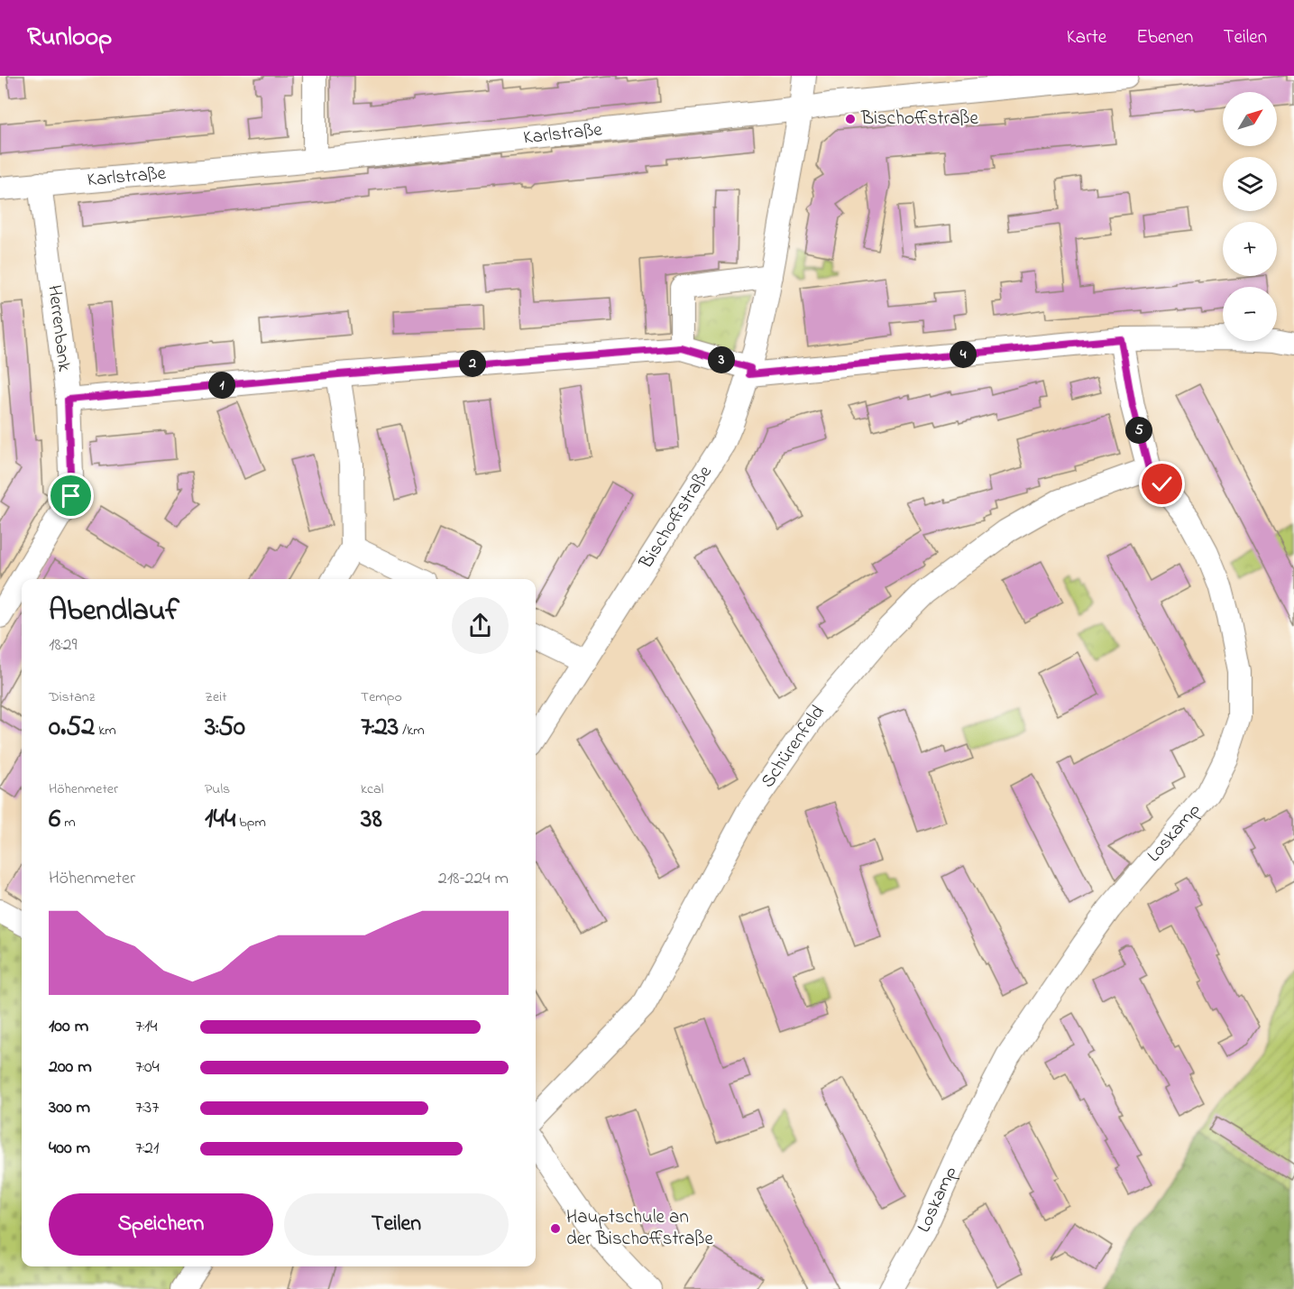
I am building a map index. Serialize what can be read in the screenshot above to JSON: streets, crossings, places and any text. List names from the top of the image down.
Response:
{
  "streets": {
    "street": [
      "Karlstraße",
      "Herrenbank",
      "Bischoffstraße",
      "Schürenfeld",
      "Loskamp"
    ]
  },
  "crossings": [
    ["Karlstraße", "Herrenbank"],
    ["Karlstraße", "Bischoffstraße"],
    ["Schürenfeld", "Loskamp"]
  ],
  "places": ["Bischoffstraße", "Hauptschule an der Bischoffstraße"],
  "north": "top right",
  "page": {
    "header": "Runloop",
    "nav": ["Karte", "Ebenen", "Teilen"],
    "map_buttons": ["+", "−"],
    "pins": [
      "4",
      "3",
      "2",
      "1",
      "5"
    ],
    "heading": ["Abendlauf", "18:29"],
    "stats": [
      ["Distanz", "0.52 km"],
      ["Zeit", "3:50"],
      ["Tempo", "7:23 /km"],
      ["Höhenmeter", "6 m"],
      ["Puls", "144 bpm"],
      ["kcal", "38"]
    ],
    "chart": ["Höhenmeter", "218–224 m"],
    "list": [
      {
        "name": "100 m",
        "note": "7:14"
      },
      {
        "name": "200 m",
        "note": "7:04"
      },
      {
        "name": "300 m",
        "note": "7:37"
      },
      {
        "name": "400 m",
        "note": "7:21"
      }
    ],
    "buttons": ["Speichern", "Teilen"]
  }
}
